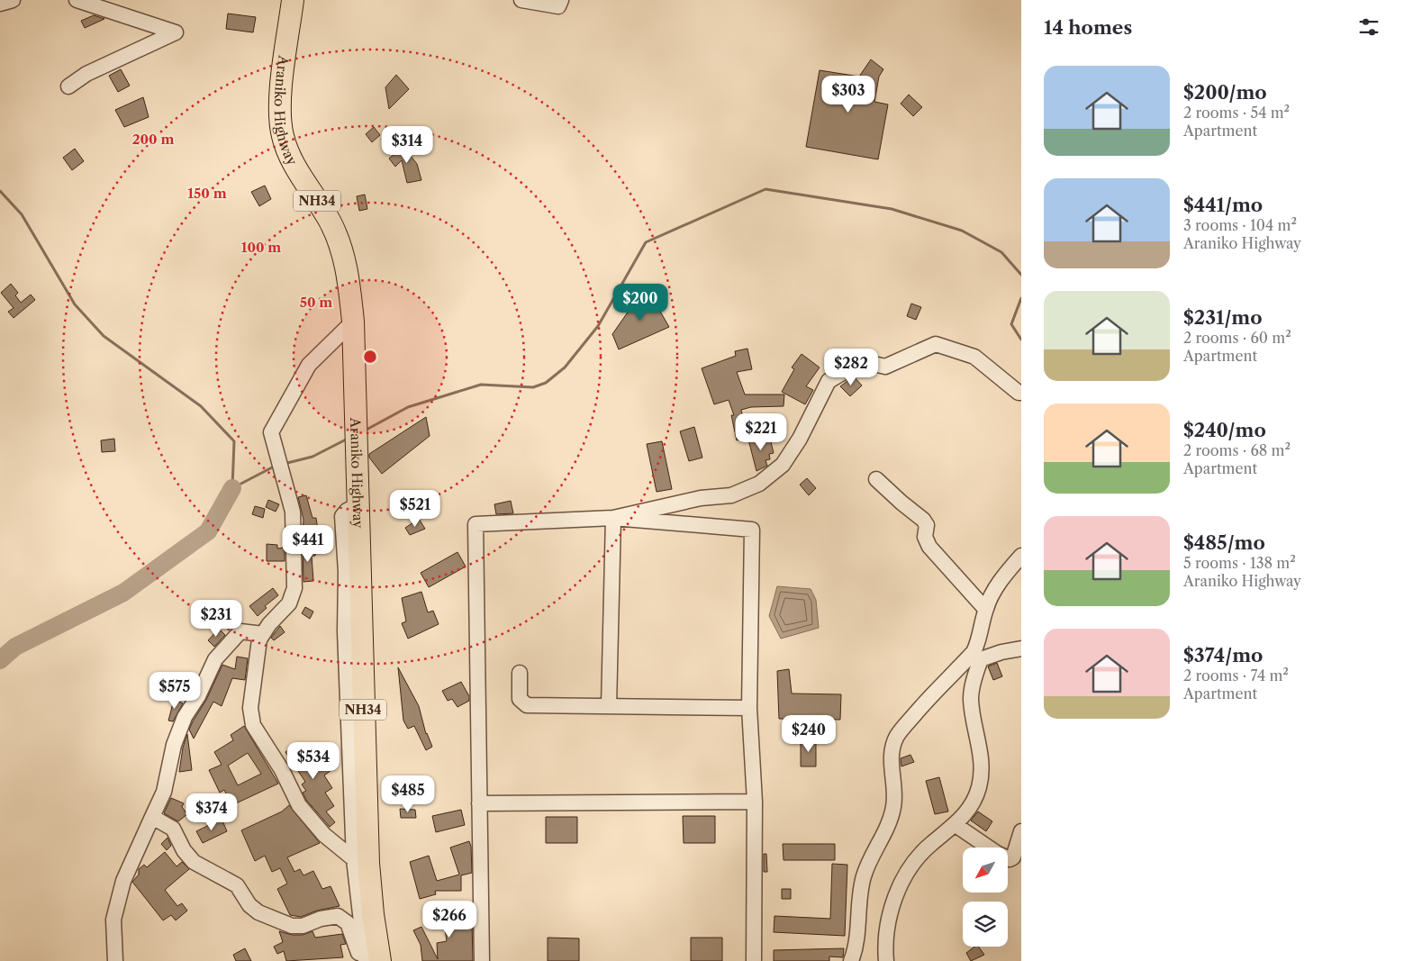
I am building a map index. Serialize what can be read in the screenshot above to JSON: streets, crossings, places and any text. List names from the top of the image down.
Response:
{
  "streets": {
    "highway": ["Araniko Highway", "NH34"]
  },
  "north": "bottom left",
  "page": {
    "heading": "14 homes",
    "list": [
      {
        "name": "$200/mo",
        "note": "2 rooms · 54 m² · Apartment"
      },
      {
        "name": "$441/mo",
        "note": "3 rooms · 104 m² · Araniko Highway"
      },
      {
        "name": "$231/mo",
        "note": "2 rooms · 60 m² · Apartment"
      },
      {
        "name": "$240/mo",
        "note": "2 rooms · 68 m² · Apartment"
      },
      {
        "name": "$485/mo",
        "note": "5 rooms · 138 m² · Araniko Highway"
      },
      {
        "name": "$374/mo",
        "note": "2 rooms · 74 m² · Apartment"
      }
    ],
    "price": [
      "$303",
      "$314",
      "$200",
      "$282",
      "$221",
      "$521",
      "$441",
      "$231",
      "$575",
      "$240",
      "$534",
      "$485",
      "$374",
      "$266"
    ]
  },
  "rings": [
    "200 m",
    "150 m",
    "100 m",
    "50 m"
  ]
}
